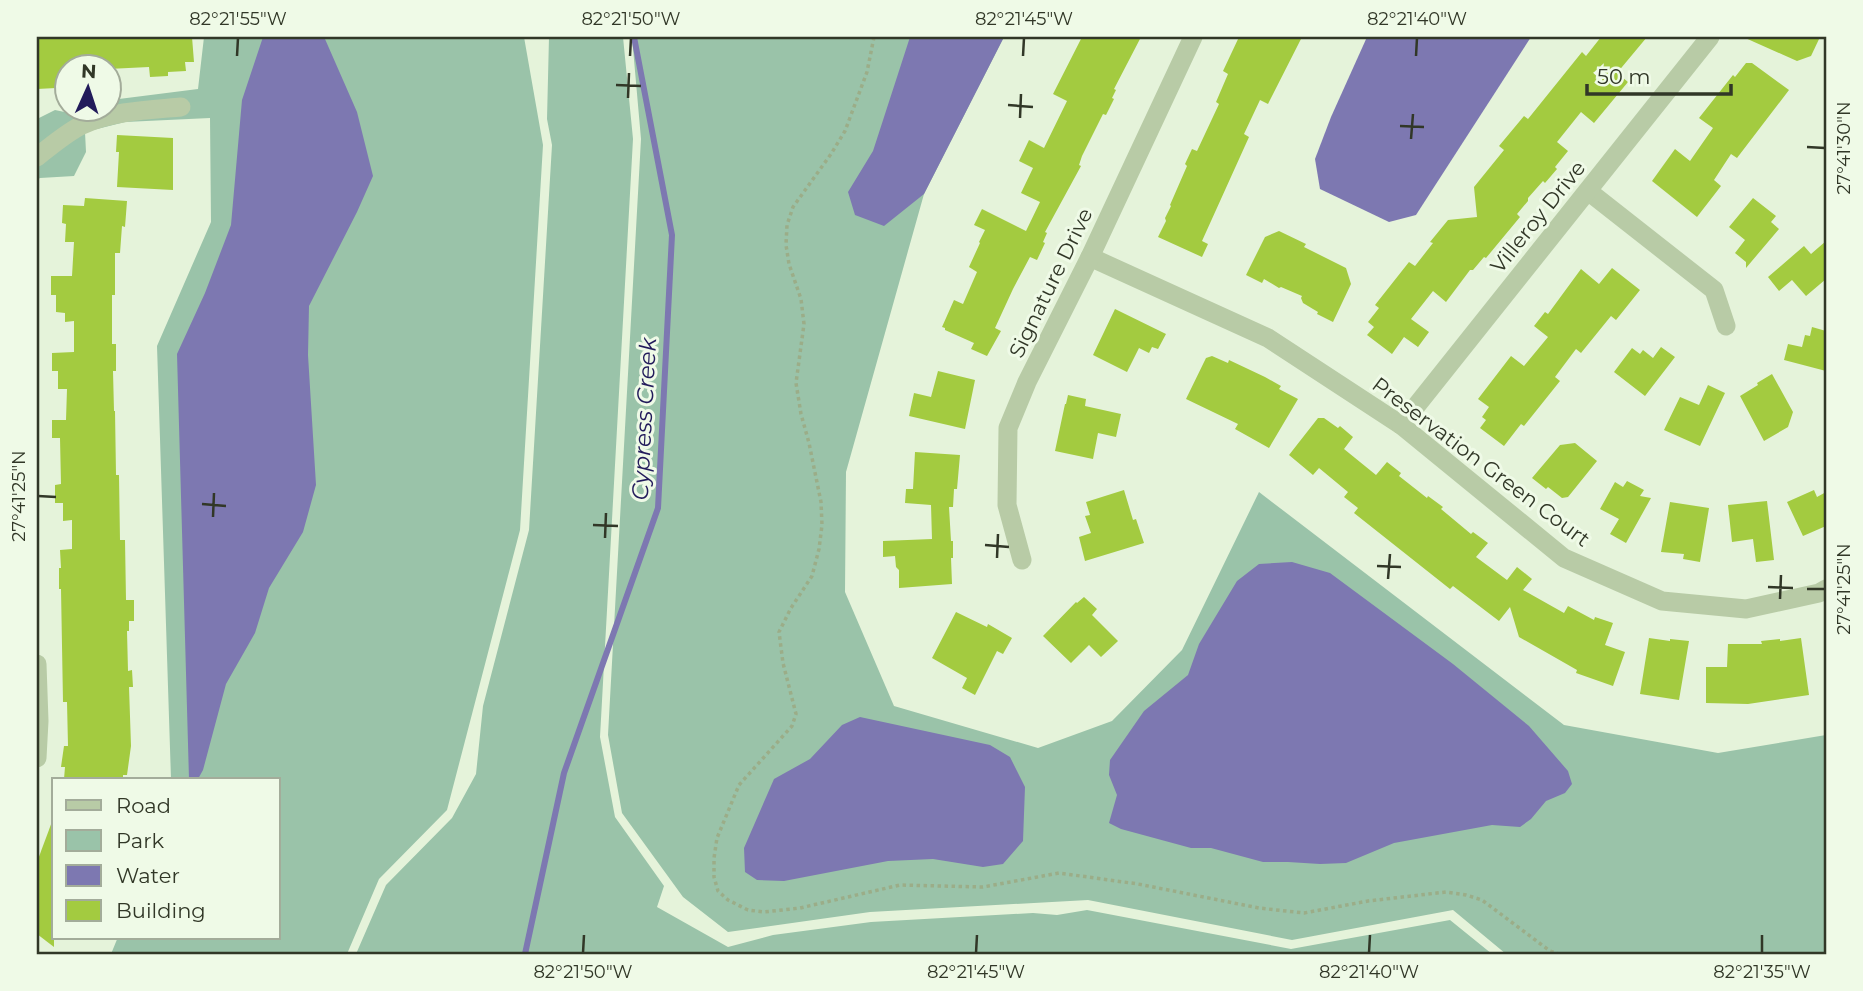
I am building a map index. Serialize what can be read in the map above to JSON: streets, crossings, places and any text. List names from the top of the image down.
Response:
{
  "streets": {
    "street": ["Villeroy Drive", "Signature Drive", "Preservation Green Court"]
  },
  "crossings": [
    ["Villeroy Drive", "Preservation Green Court"],
    ["Signature Drive", "Preservation Green Court"]
  ],
  "water": ["Cypress Creek"],
  "legend": [
    "Road",
    "Park",
    "Water",
    "Building"
  ],
  "scale_bar": "50 m",
  "north": "top",
  "coordinates": [
    "82°21'55\"W",
    "82°21'50\"W",
    "82°21'45\"W",
    "82°21'40\"W",
    "27°41'30\"N",
    "27°41'25\"N",
    "82°21'35\"W"
  ]
}
